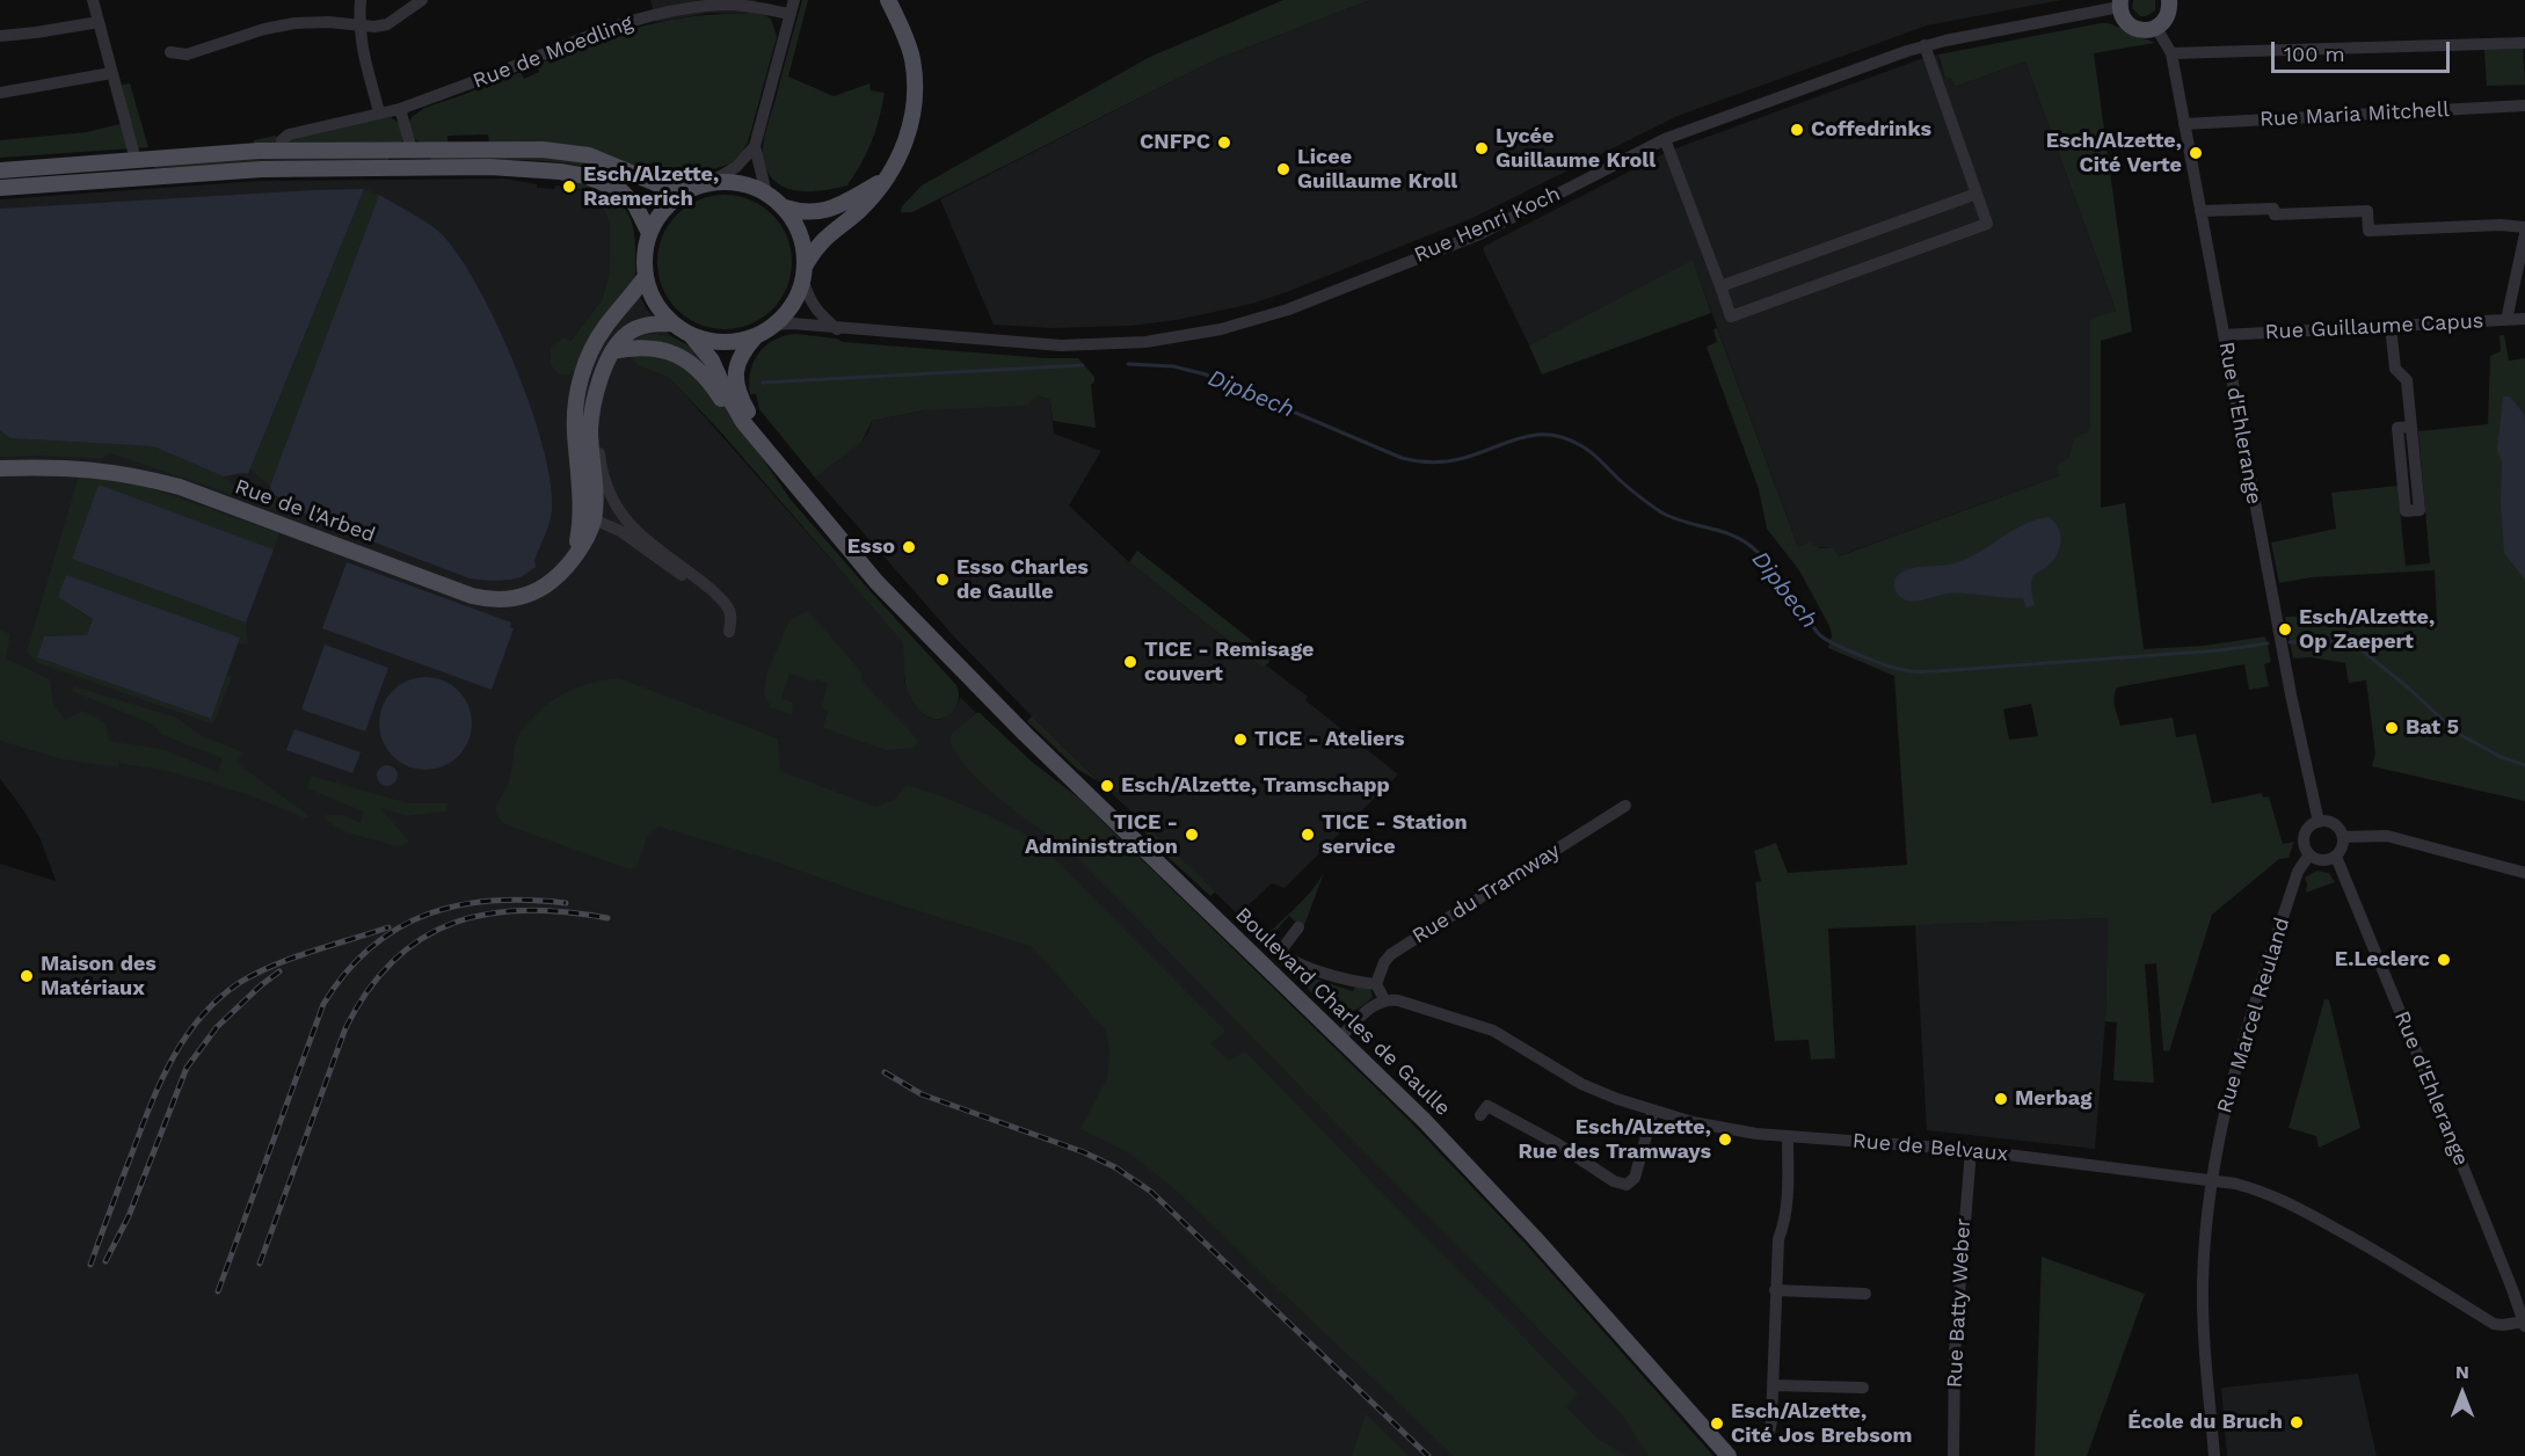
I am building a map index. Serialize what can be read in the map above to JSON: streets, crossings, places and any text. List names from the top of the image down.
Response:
{
  "streets": {
    "main road": ["Rue de l'Arbed", "Boulevard Charles de Gaulle"],
    "street": [
      "Rue de Moedling",
      "Rue Maria Mitchell",
      "Rue Henri Koch",
      "Rue Guillaume Capus",
      "Rue d'Ehlerange",
      "Rue du Tramway",
      "Rue Marcel Reuland",
      "Rue de Belvaux",
      "Rue Batty Weber"
    ]
  },
  "crossings": [
    ["Rue Maria Mitchell", "Rue d'Ehlerange"],
    ["Rue Henri Koch", "Rue de l'Arbed"],
    ["Rue Henri Koch", "Boulevard Charles de Gaulle"],
    ["Rue Guillaume Capus", "Rue d'Ehlerange"],
    ["Rue d'Ehlerange", "Rue Marcel Reuland"],
    ["Rue d'Ehlerange", "Rue de Belvaux"],
    ["Rue de l'Arbed", "Boulevard Charles de Gaulle"],
    ["Rue Marcel Reuland", "Rue de Belvaux"],
    ["Rue de Belvaux", "Rue Batty Weber"]
  ],
  "water": ["Dipbech"],
  "places": [
    "Coffedrinks",
    "CNFPC",
    "Lycée Guillaume Kroll",
    "Esch/Alzette, Cité Verte",
    "Licee Guillaume Kroll",
    "Esch/Alzette, Raemerich",
    "Esso",
    "Esso Charles de Gaulle",
    "Esch/Alzette, Op Zaepert",
    "TICE - Remisage couvert",
    "Bat 5",
    "TICE - Ateliers",
    "Esch/Alzette, Tramschapp",
    "TICE - Administration",
    "TICE - Station service",
    "E.Leclerc",
    "Maison des Matériaux",
    "Merbag",
    "Esch/Alzette, Rue des Tramways",
    "École du Bruch",
    "Esch/Alzette, Cité Jos Brebsom"
  ],
  "scale_bar": "100 m",
  "north": "top"
}
